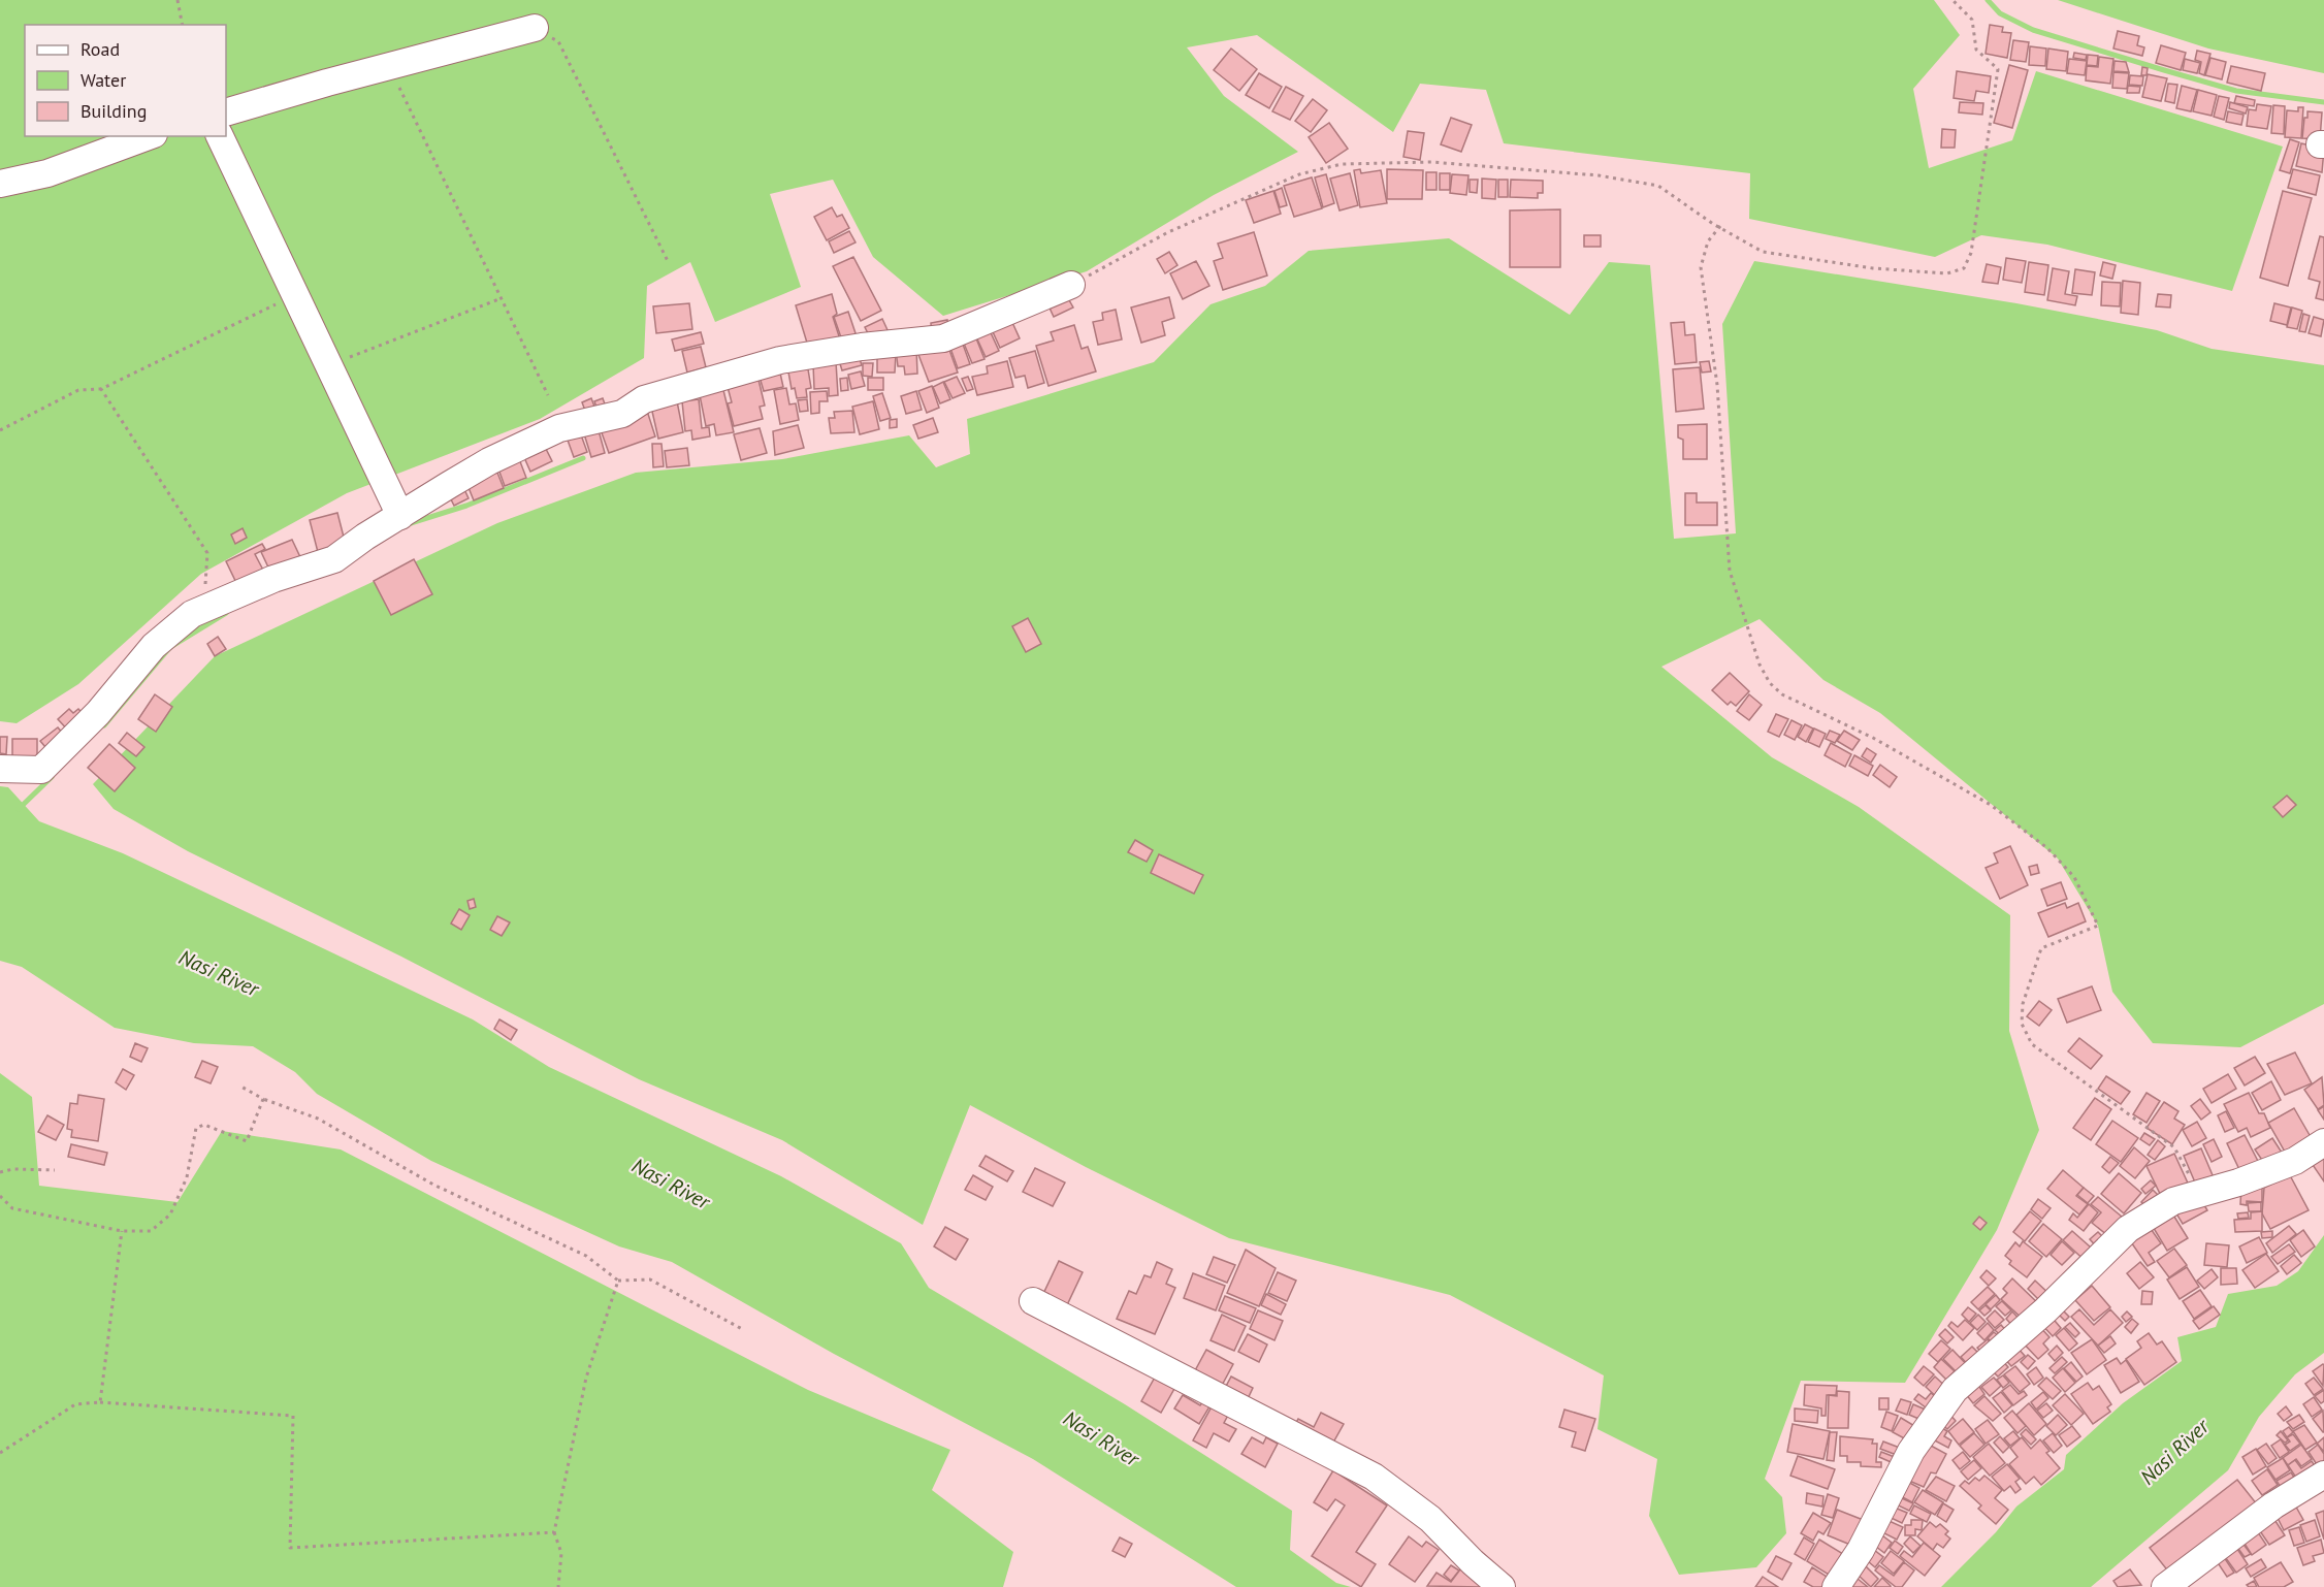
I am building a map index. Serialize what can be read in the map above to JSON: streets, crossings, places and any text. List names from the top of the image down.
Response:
{
  "water": ["Nasi River"],
  "legend": ["Road", "Water", "Building"]
}
